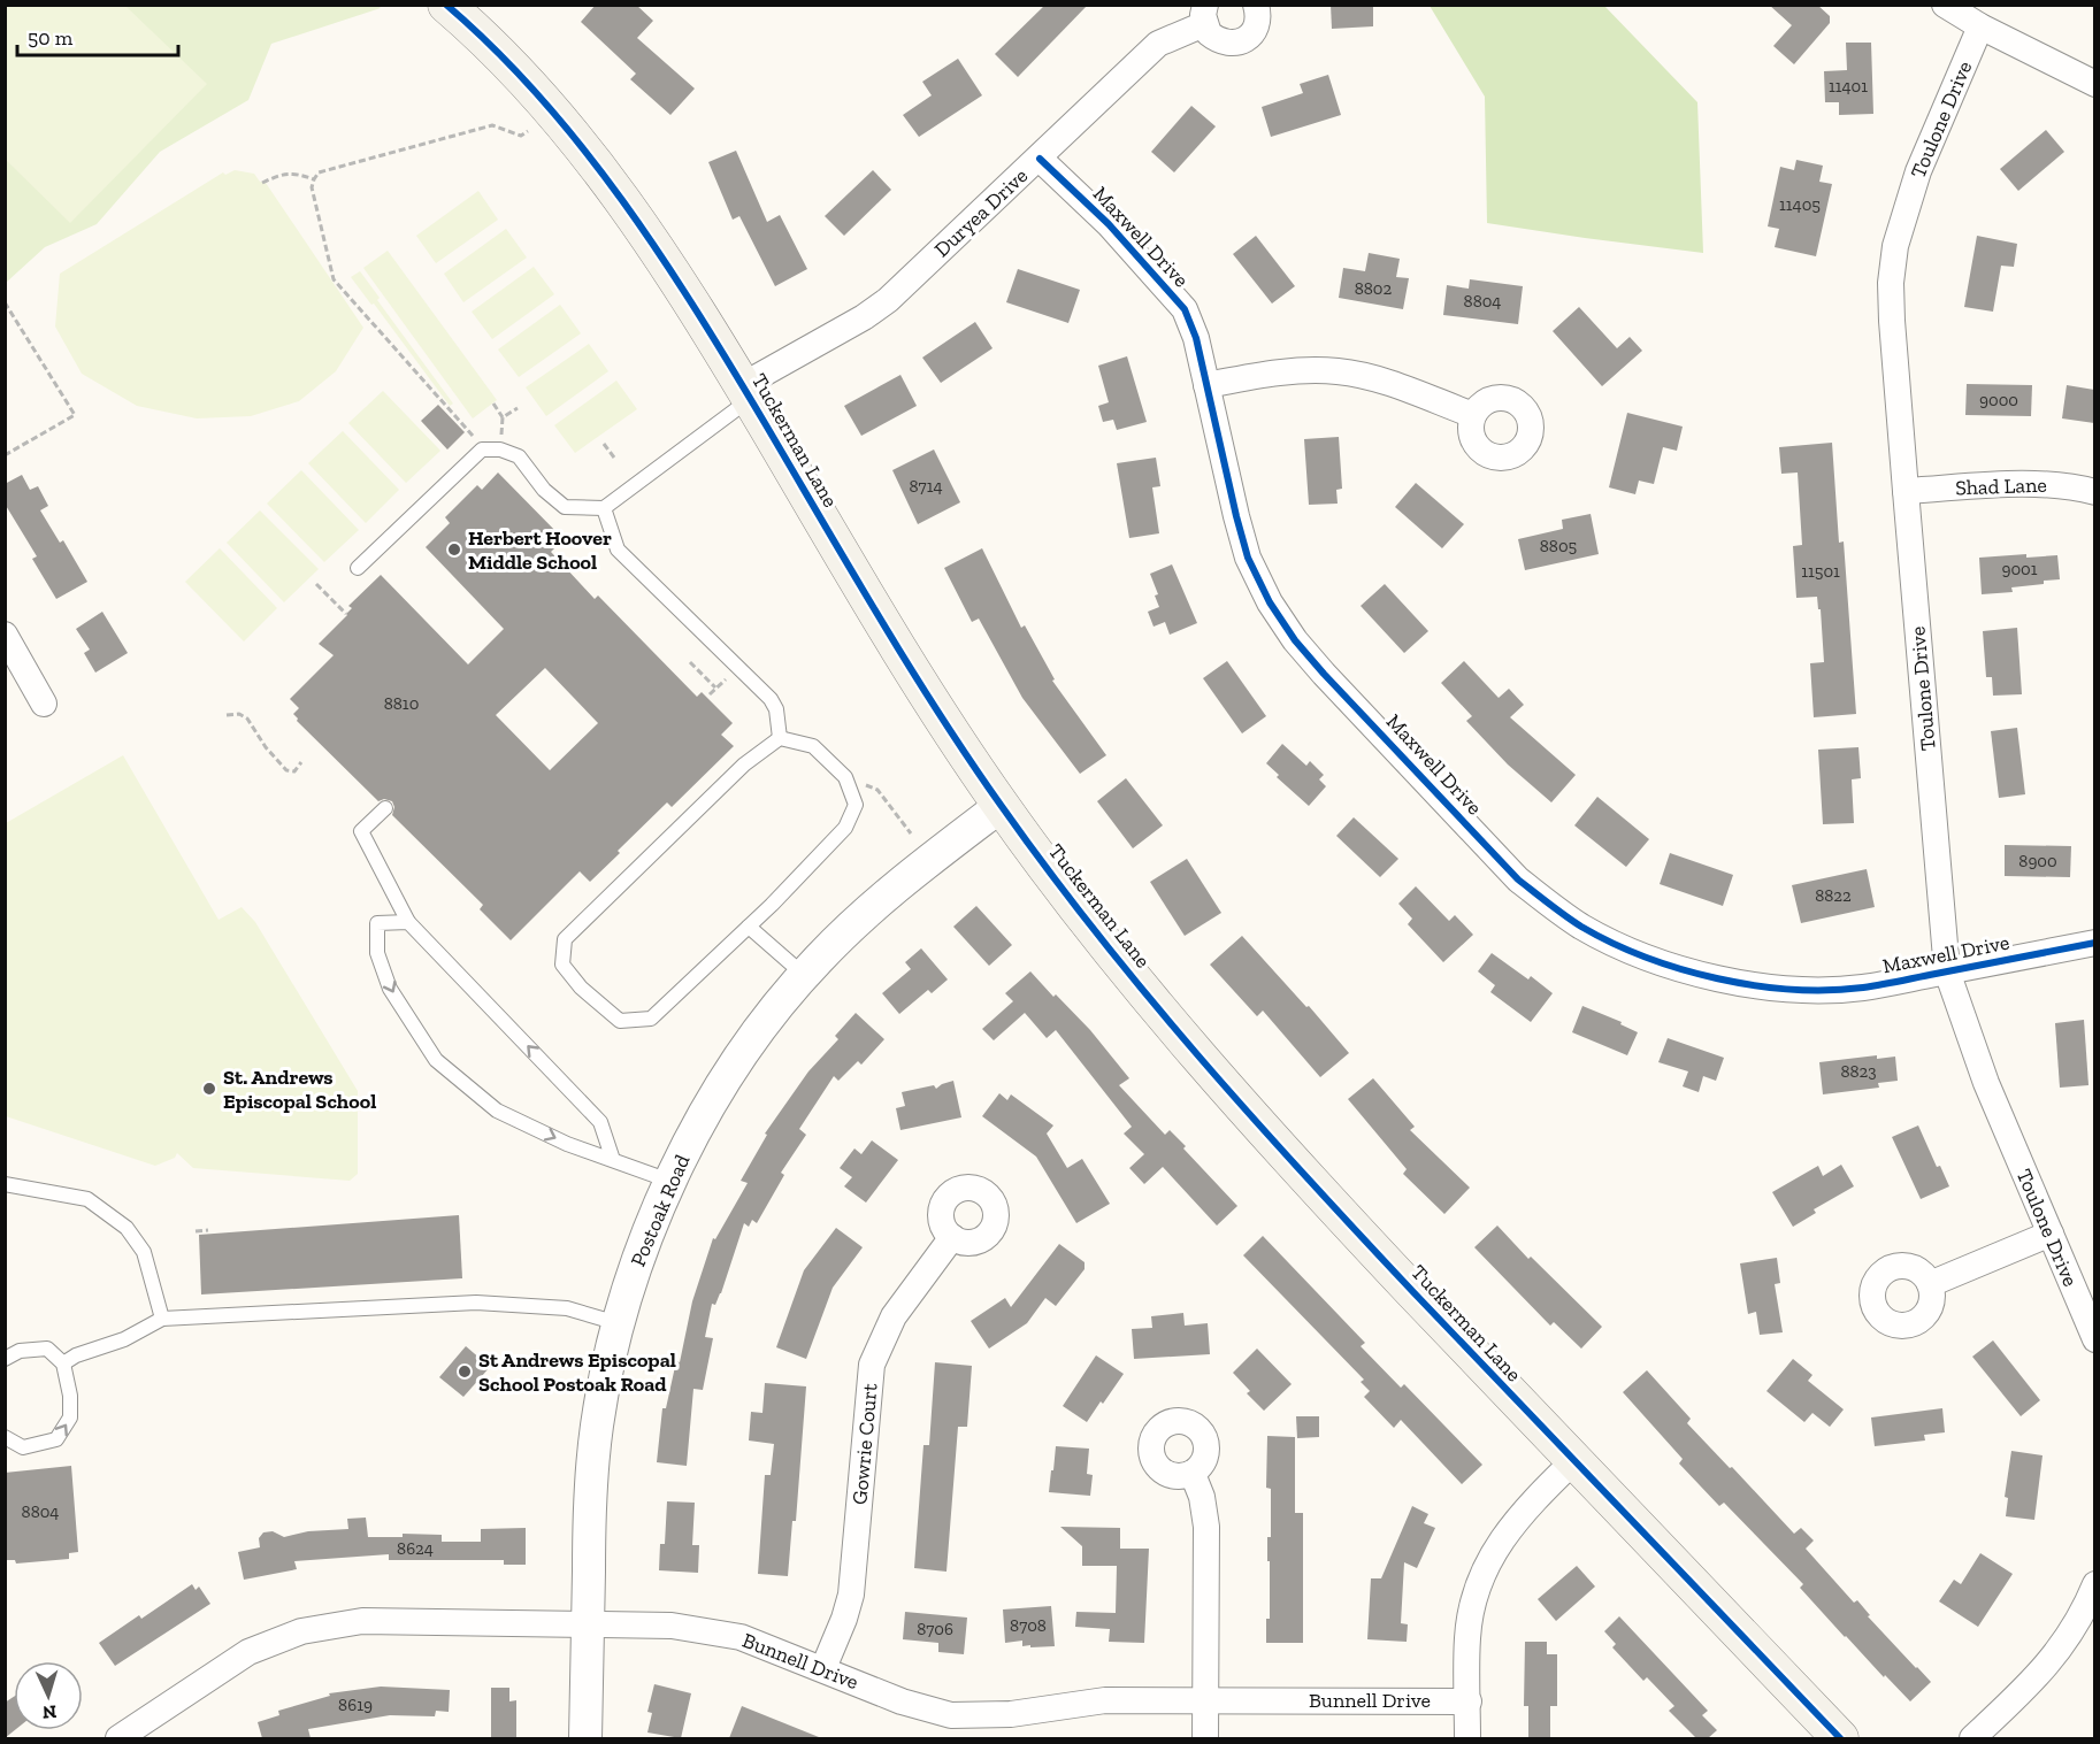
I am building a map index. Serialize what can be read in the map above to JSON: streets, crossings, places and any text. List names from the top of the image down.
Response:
{
  "streets": {
    "main road": ["Tuckerman Lane"],
    "street": [
      "Toulone Drive",
      "Duryea Drive",
      "Maxwell Drive",
      "Shad Lane",
      "Postoak Road",
      "Gowrie Court",
      "Bunnell Drive"
    ]
  },
  "crossings": [
    ["Toulone Drive", "Maxwell Drive"],
    ["Toulone Drive", "Shad Lane"],
    ["Duryea Drive", "Maxwell Drive"],
    ["Duryea Drive", "Tuckerman Lane"],
    ["Tuckerman Lane", "Postoak Road"],
    ["Postoak Road", "Bunnell Drive"],
    ["Gowrie Court", "Bunnell Drive"]
  ],
  "places": ["Herbert Hoover Middle School", "St. Andrews Episcopal School", "St Andrews Episcopal School Postoak Road"],
  "house_numbers": [
    "11401",
    "11405",
    "8802",
    "8804",
    "9000",
    "8714",
    "8805",
    "9001",
    "11501",
    "8810",
    "8900",
    "8822",
    "8823",
    "8804",
    "8624",
    "8708",
    "8706",
    "8619"
  ],
  "scale_bar": "50 m",
  "north": "bottom"
}
